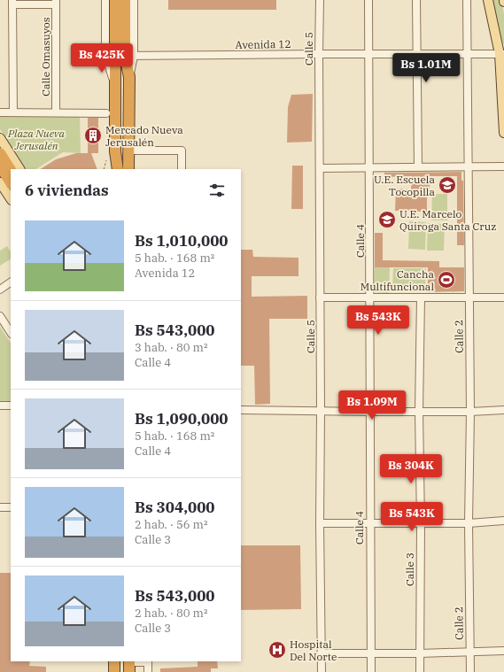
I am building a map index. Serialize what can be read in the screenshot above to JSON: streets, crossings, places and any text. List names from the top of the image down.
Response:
{
  "streets": {
    "street": [
      "Avenida 12",
      "Calle 5",
      "Calle Omasuyos",
      "Calle 4",
      "Calle 2",
      "Calle 3"
    ]
  },
  "crossings": [
    ["Avenida 12", "Calle 5"],
    ["Avenida 12", "Calle 4"],
    ["Avenida 12", "Calle 2"]
  ],
  "parks": ["Plaza Nueva Jerusalén"],
  "places": {
    "building": ["Mercado Nueva Jerusalén"],
    "school or university": ["U.E. Escuela Tocopilla", "U.E. Marcelo Quiroga Santa Cruz"],
    "sports": ["Cancha Multifuncional"],
    "hospital": ["Hospital Del Norte"]
  },
  "page": {
    "price": [
      "Bs 425K",
      "Bs 1.01M",
      "Bs 543K",
      "Bs 1.09M",
      "Bs 304K",
      "Bs 543K"
    ],
    "heading": "6 viviendas",
    "list": [
      {
        "name": "Bs 1,010,000",
        "note": "5 hab. · 168 m² · Avenida 12"
      },
      {
        "name": "Bs 543,000",
        "note": "3 hab. · 80 m² · Calle 4"
      },
      {
        "name": "Bs 1,090,000",
        "note": "5 hab. · 168 m² · Calle 4"
      },
      {
        "name": "Bs 304,000",
        "note": "2 hab. · 56 m² · Calle 3"
      },
      {
        "name": "Bs 543,000",
        "note": "2 hab. · 80 m² · Calle 3"
      }
    ]
  }
}
